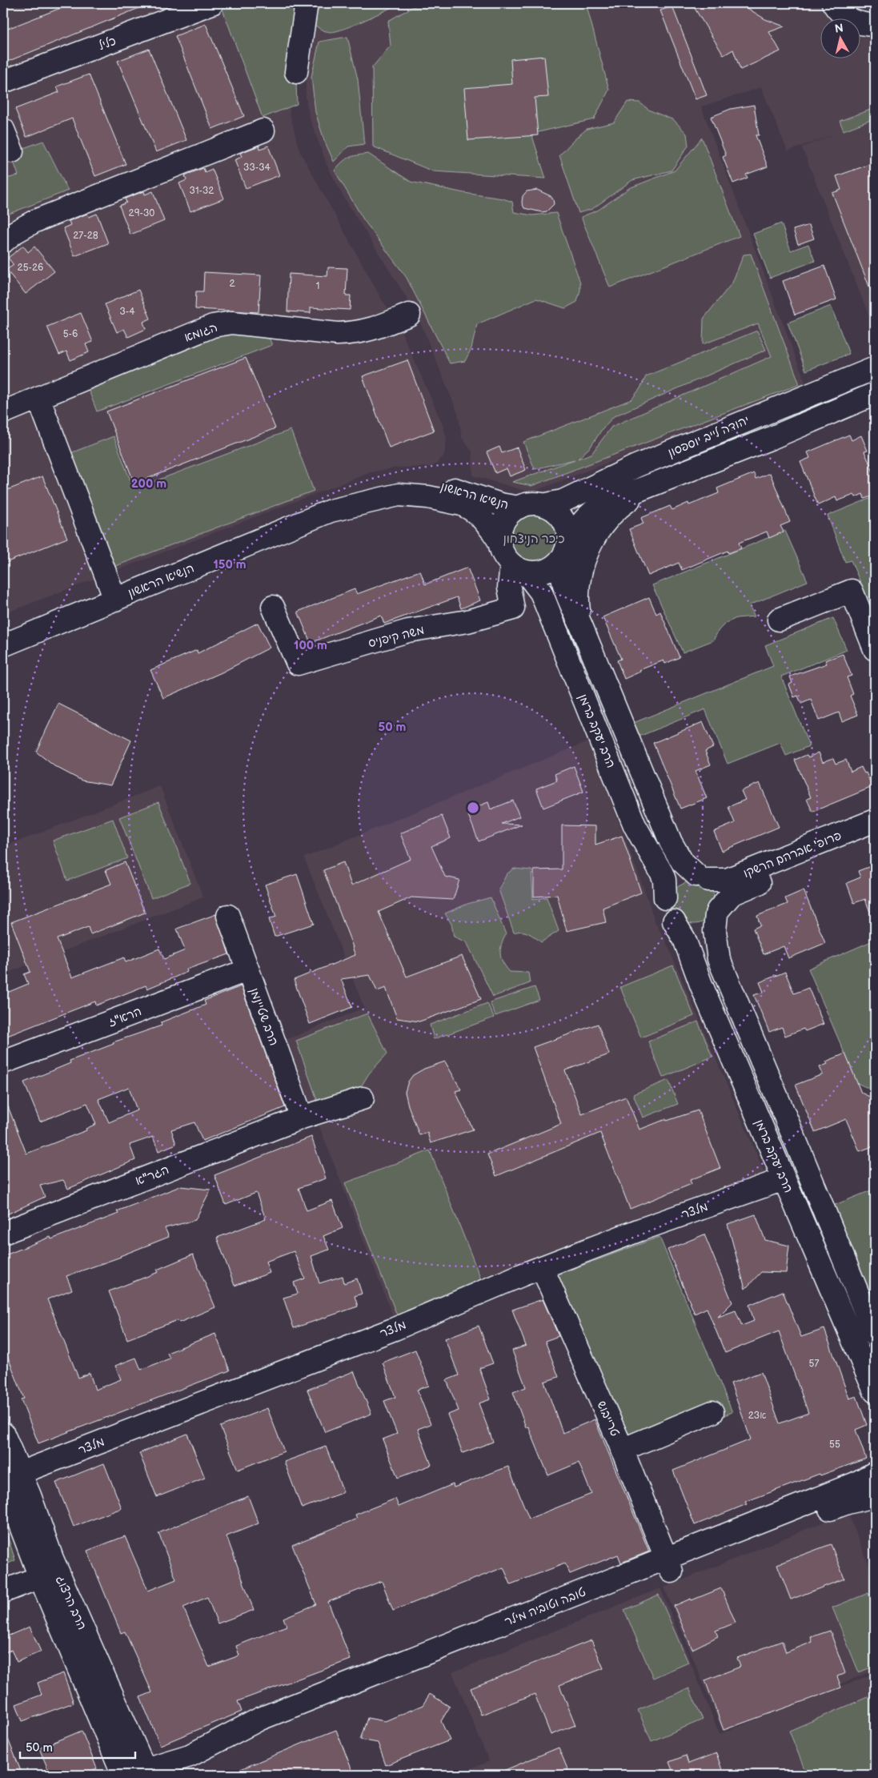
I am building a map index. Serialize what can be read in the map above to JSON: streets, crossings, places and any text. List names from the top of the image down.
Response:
{
  "streets": {
    "street": [
      "כליל",
      "הגומא",
      "יהודה לייב יוספסון",
      "הנשיא הראשון",
      "משה קיפניס",
      "הרב יעקב ברמן",
      "פרופ' אברהם הרשקו",
      "הרא\"ז",
      "הרב שטיינמן",
      "הגר\"א",
      "מלצר",
      "טרייבוש",
      "הרב הרצוג",
      "טובה וטוביה מילר"
    ]
  },
  "crossings": [
    ["יהודה לייב יוספסון", "הנשיא הראשון"],
    ["יהודה לייב יוספסון", "משה קיפניס"],
    ["יהודה לייב יוספסון", "הרב יעקב ברמן"],
    ["הנשיא הראשון", "משה קיפניס"],
    ["הנשיא הראשון", "הרב יעקב ברמן"],
    ["משה קיפניס", "הרב יעקב ברמן"],
    ["הרב יעקב ברמן", "פרופ' אברהם הרשקו"],
    ["הרב יעקב ברמן", "מלצר"],
    ["הרא\"ז", "הרב שטיינמן"],
    ["הרב שטיינמן", "הגר\"א"],
    ["מלצר", "טרייבוש"],
    ["מלצר", "הרב הרצוג"],
    ["טרייבוש", "טובה וטוביה מילר"],
    ["הרב הרצוג", "טובה וטוביה מילר"]
  ],
  "parks": ["כיכר הניצחון"],
  "house_numbers": [
    "33-34",
    "31-32",
    "29-30",
    "27-28",
    "25-26",
    "2",
    "1",
    "3-4",
    "5-6",
    "57",
    "23א",
    "55"
  ],
  "scale_bar": "50 m",
  "north": "top",
  "rings": [
    "200 m",
    "150 m",
    "100 m",
    "50 m"
  ]
}
